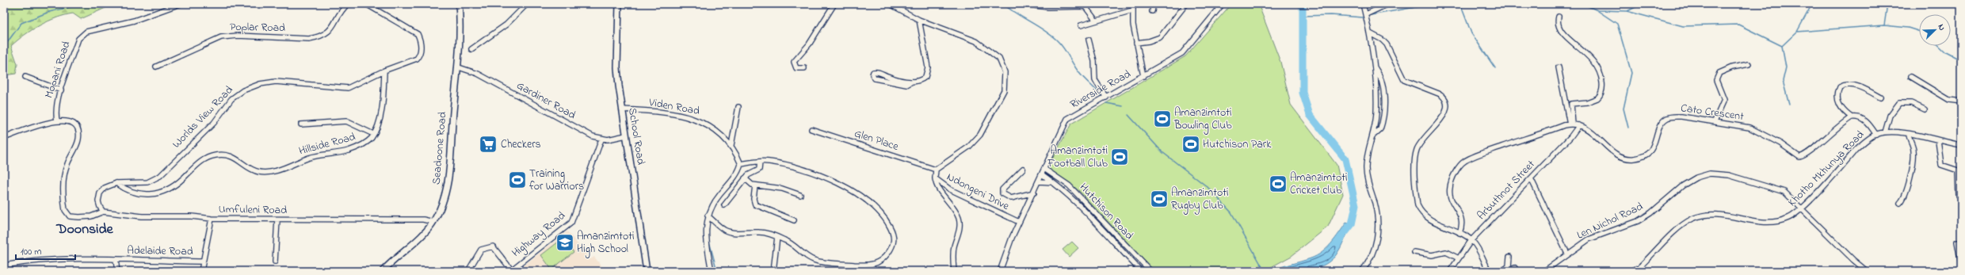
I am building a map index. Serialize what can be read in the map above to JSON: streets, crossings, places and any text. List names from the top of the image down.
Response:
{
  "streets": {
    "street": [
      "Poplar Road",
      "Mopani Road",
      "Riverside Road",
      "Gardiner Road",
      "Viden Road",
      "Cato Crescent",
      "Worlds View Road",
      "School Road",
      "Glen Place",
      "Hillside Road",
      "Seadoone Road",
      "Khotho Mkhunya Road",
      "Arbuthnot Street",
      "Ndongeni Drive",
      "Umfuleni Road",
      "Hutchison Road",
      "Len Nichol Road",
      "Highway Road",
      "Adelaide Road"
    ]
  },
  "crossings": [
    ["Mopani Road", "Umfuleni Road"],
    ["Riverside Road", "Ndongeni Drive"],
    ["Riverside Road", "Hutchison Road"],
    ["Gardiner Road", "Seadoone Road"],
    ["Gardiner Road", "Highway Road"],
    ["Viden Road", "School Road"],
    ["Cato Crescent", "Arbuthnot Street"],
    ["Worlds View Road", "Hillside Road"],
    ["Worlds View Road", "Umfuleni Road"],
    ["Glen Place", "Ndongeni Drive"],
    ["Seadoone Road", "Umfuleni Road"],
    ["Khotho Mkhunya Road", "Len Nichol Road"]
  ],
  "districts": ["Doonside"],
  "places": {
    "sports": [
      "Amanzimtoti Bowling Club",
      "Hutchison Park",
      "Amanzimtoti Football Club",
      "Training for Warriors",
      "Amanzimtoti Cricket club",
      "Amanzimtoti Rugby Club"
    ],
    "supermarket": ["Checkers"],
    "school or university": ["Amanzimtoti High School"]
  },
  "scale_bar": "100 m",
  "north": "top right"
}
